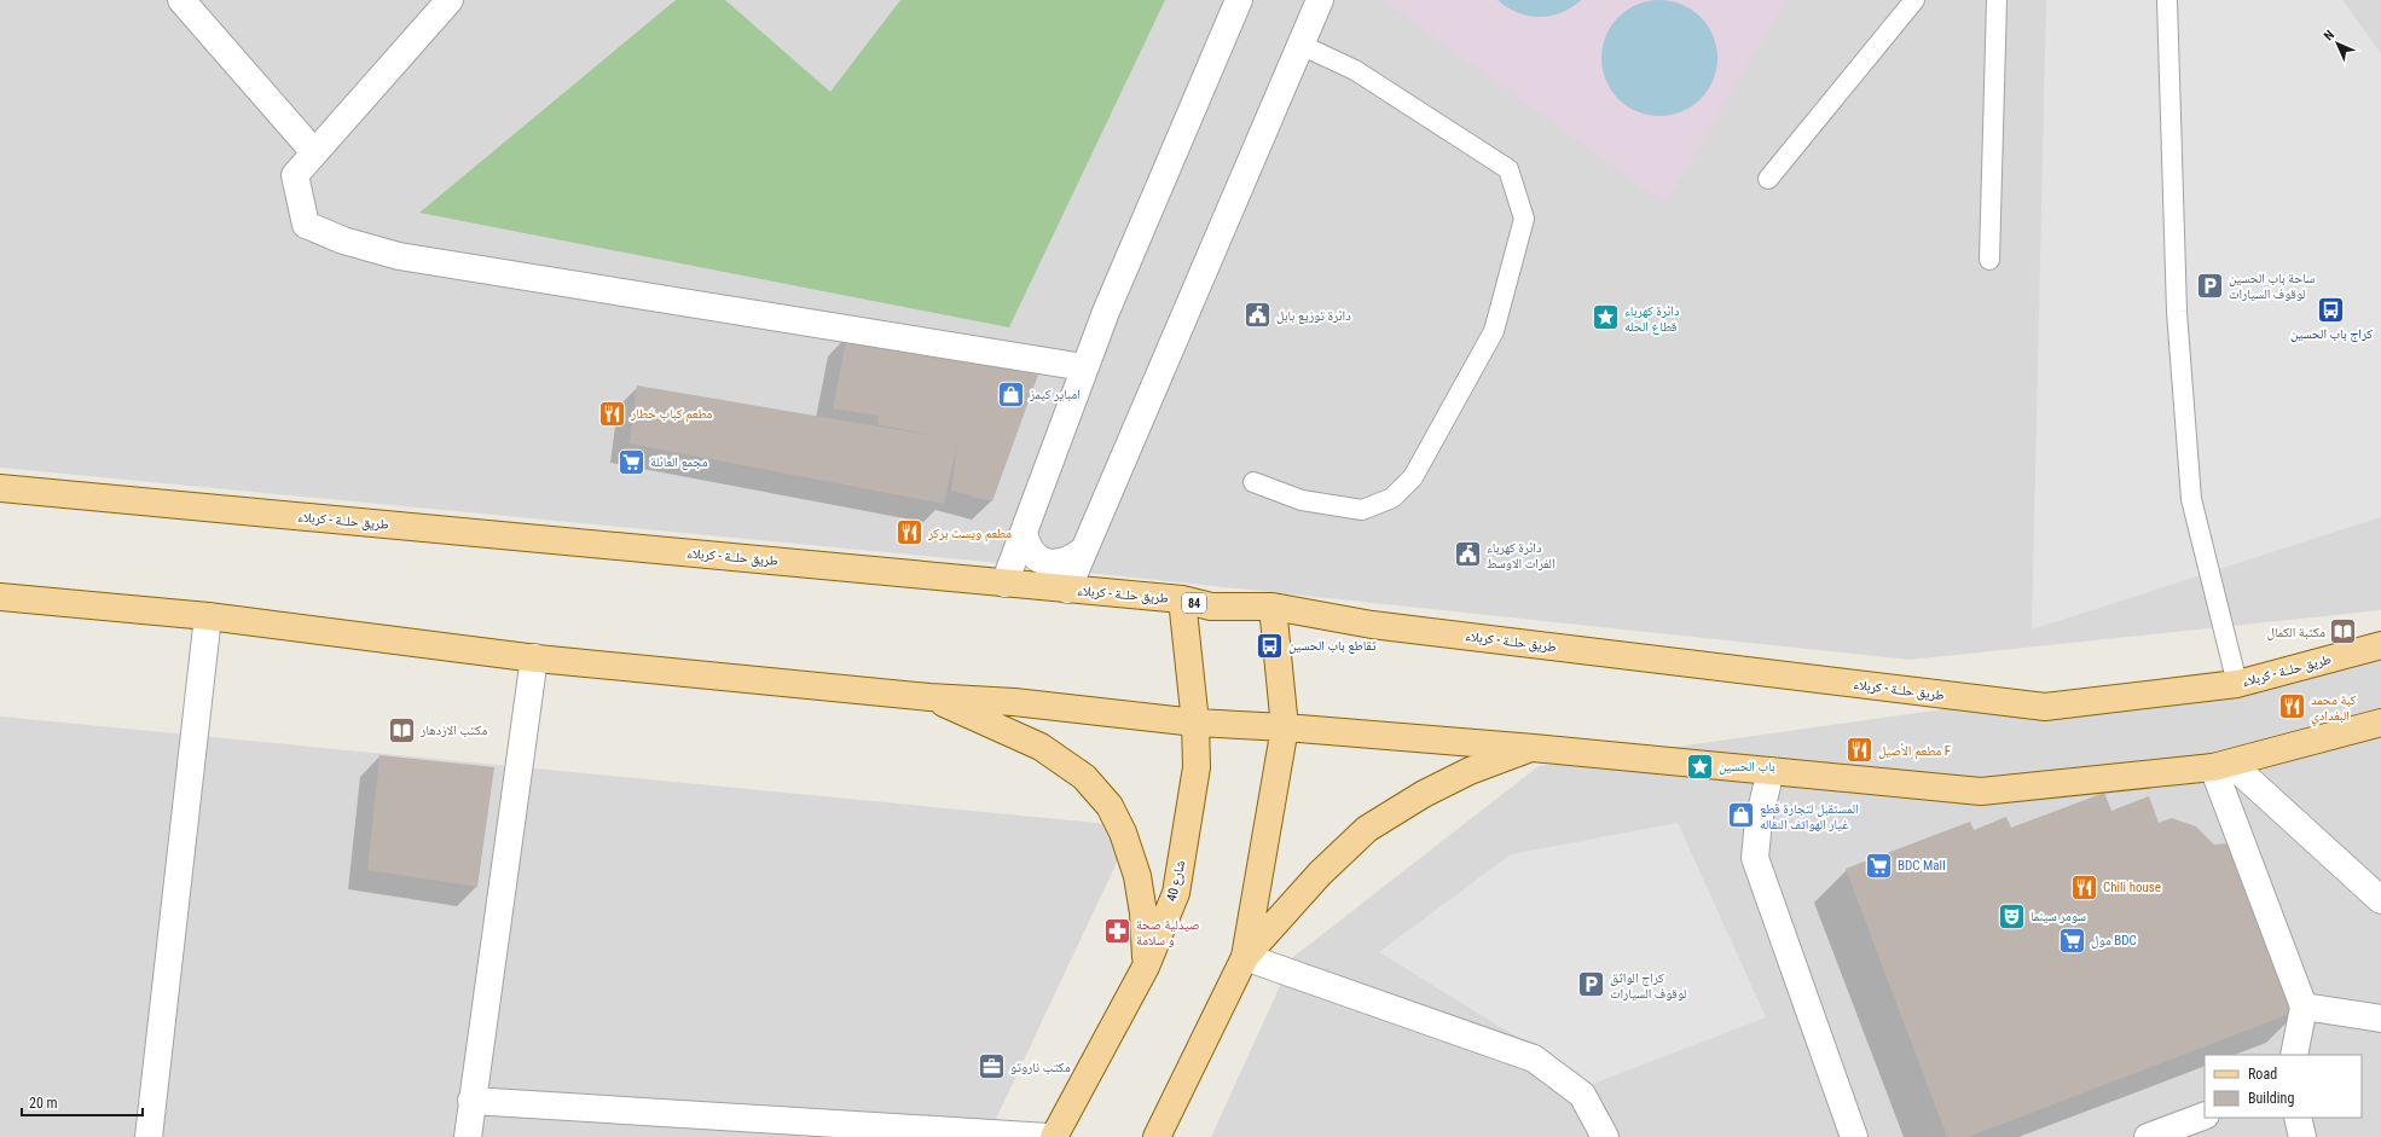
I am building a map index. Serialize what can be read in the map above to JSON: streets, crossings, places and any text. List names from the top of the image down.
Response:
{
  "streets": {
    "main road": ["طريق حلــة - كربلاء", "84", "شارع 40"]
  },
  "crossings": [
    ["طريق حلــة - كربلاء", "شارع 40"]
  ],
  "places": {
    "parking": ["ساحة باب الحسين لوقوف السيارات", "كراج الواثق لوقوف السيارات"],
    "bus stop": ["كراج باب الحسين", "تقاطع باب الحسين"],
    "public building": ["دائرة توزيع بابل", "دائرة كهرباء الفرات الاوسط"],
    "place": ["دائرة كهرباء قطاع الحله", "باب الحسين"],
    "shop": ["امباير كيمز", "المستقبل لتجارة قطع غيار الهواتف النقاله"],
    "restaurant": [
      "مطعم كباب خطار",
      "مطعم ويست بركر",
      "كبة محمد البغدادي",
      "مطعم الأصيل F",
      "Chili house"
    ],
    "supermarket": ["مجمع العائلة", "BDC Mall", "مول BDC"],
    "library": ["مكتبة الكمال", "مكتب الازدهار"],
    "theatre": ["سومر سينما"],
    "pharmacy": ["صيدلية صحة و سلامة"],
    "office": ["مكتب ناروتو"]
  },
  "legend": ["Road", "Building"],
  "scale_bar": "20 m",
  "north": "top left"
}
